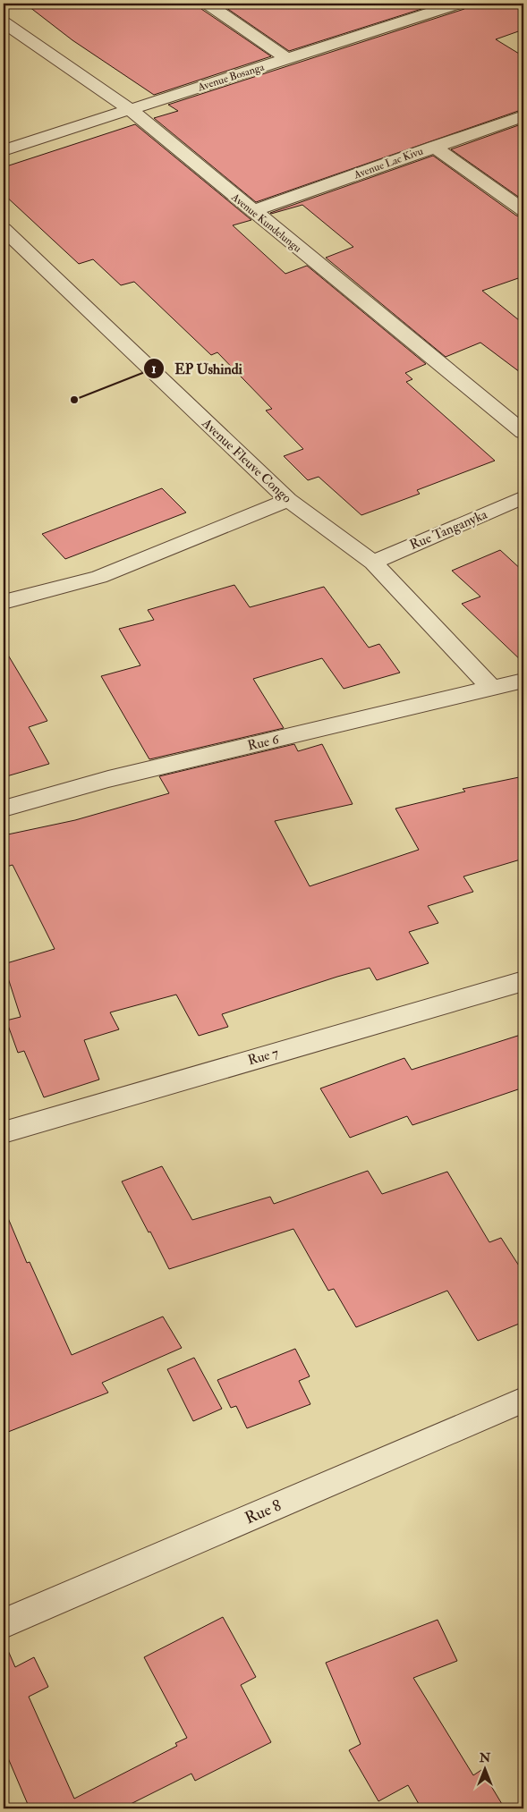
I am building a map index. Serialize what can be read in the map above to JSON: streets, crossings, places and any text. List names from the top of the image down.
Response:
{
  "streets": {
    "street": [
      "Avenue Bosanga",
      "Avenue Lac Kivu",
      "Avenue Kundelungu",
      "Avenue Fleuve Congo",
      "Rue Tanganyka",
      "Rue 6",
      "Rue 7",
      "Rue 8"
    ]
  },
  "crossings": [
    ["Avenue Bosanga", "Avenue Kundelungu"],
    ["Avenue Lac Kivu", "Avenue Kundelungu"],
    ["Avenue Fleuve Congo", "Rue Tanganyka"],
    ["Avenue Fleuve Congo", "Rue 6"]
  ],
  "places": ["EP Ushindi"],
  "north": "top"
}
